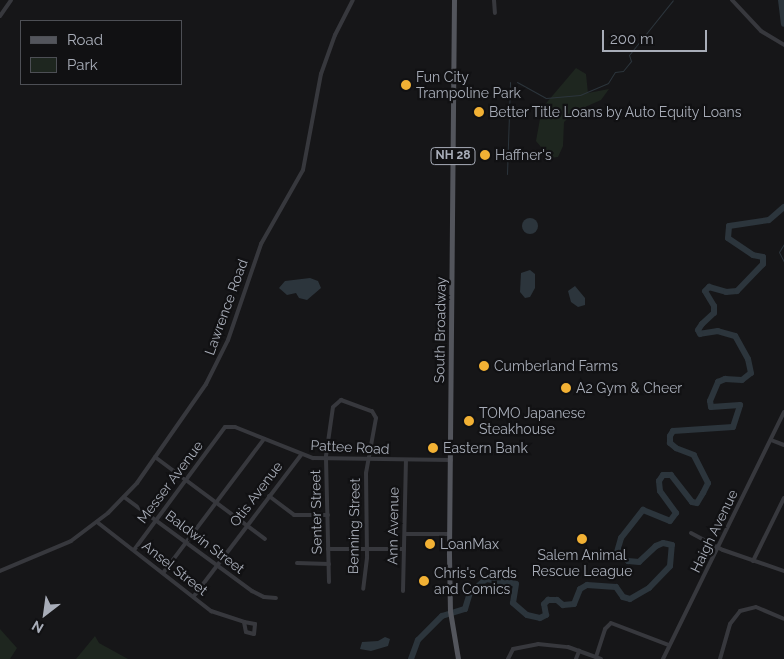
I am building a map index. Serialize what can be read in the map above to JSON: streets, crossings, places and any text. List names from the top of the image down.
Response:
{
  "streets": {
    "main road": ["NH 28", "South Broadway"],
    "street": [
      "Lawrence Road",
      "Pattee Road",
      "Messer Avenue",
      "Otis Avenue",
      "Senter Street",
      "Benning Street",
      "Ann Avenue",
      "Haigh Avenue",
      "Baldwin Street",
      "Ansel Street"
    ]
  },
  "crossings": [
    ["Lawrence Road", "Baldwin Street"],
    ["Lawrence Road", "Ansel Street"],
    ["South Broadway", "Pattee Road"],
    ["Pattee Road", "Messer Avenue"],
    ["Pattee Road", "Otis Avenue"],
    ["Pattee Road", "Senter Street"],
    ["Pattee Road", "Benning Street"],
    ["Pattee Road", "Ann Avenue"],
    ["Messer Avenue", "Baldwin Street"],
    ["Messer Avenue", "Ansel Street"],
    ["Otis Avenue", "Baldwin Street"],
    ["Otis Avenue", "Ansel Street"],
    ["Senter Street", "Benning Street"]
  ],
  "places": [
    "Fun City Trampoline Park",
    "Better Title Loans by Auto Equity Loans",
    "Haffner's",
    "Cumberland Farms",
    "A2 Gym & Cheer",
    "TOMO Japanese Steakhouse",
    "Eastern Bank",
    "Salem Animal Rescue League",
    "LoanMax",
    "Chris's Cards and Comics"
  ],
  "legend": ["Road", "Park"],
  "scale_bar": "200 m",
  "north": "bottom left"
}
